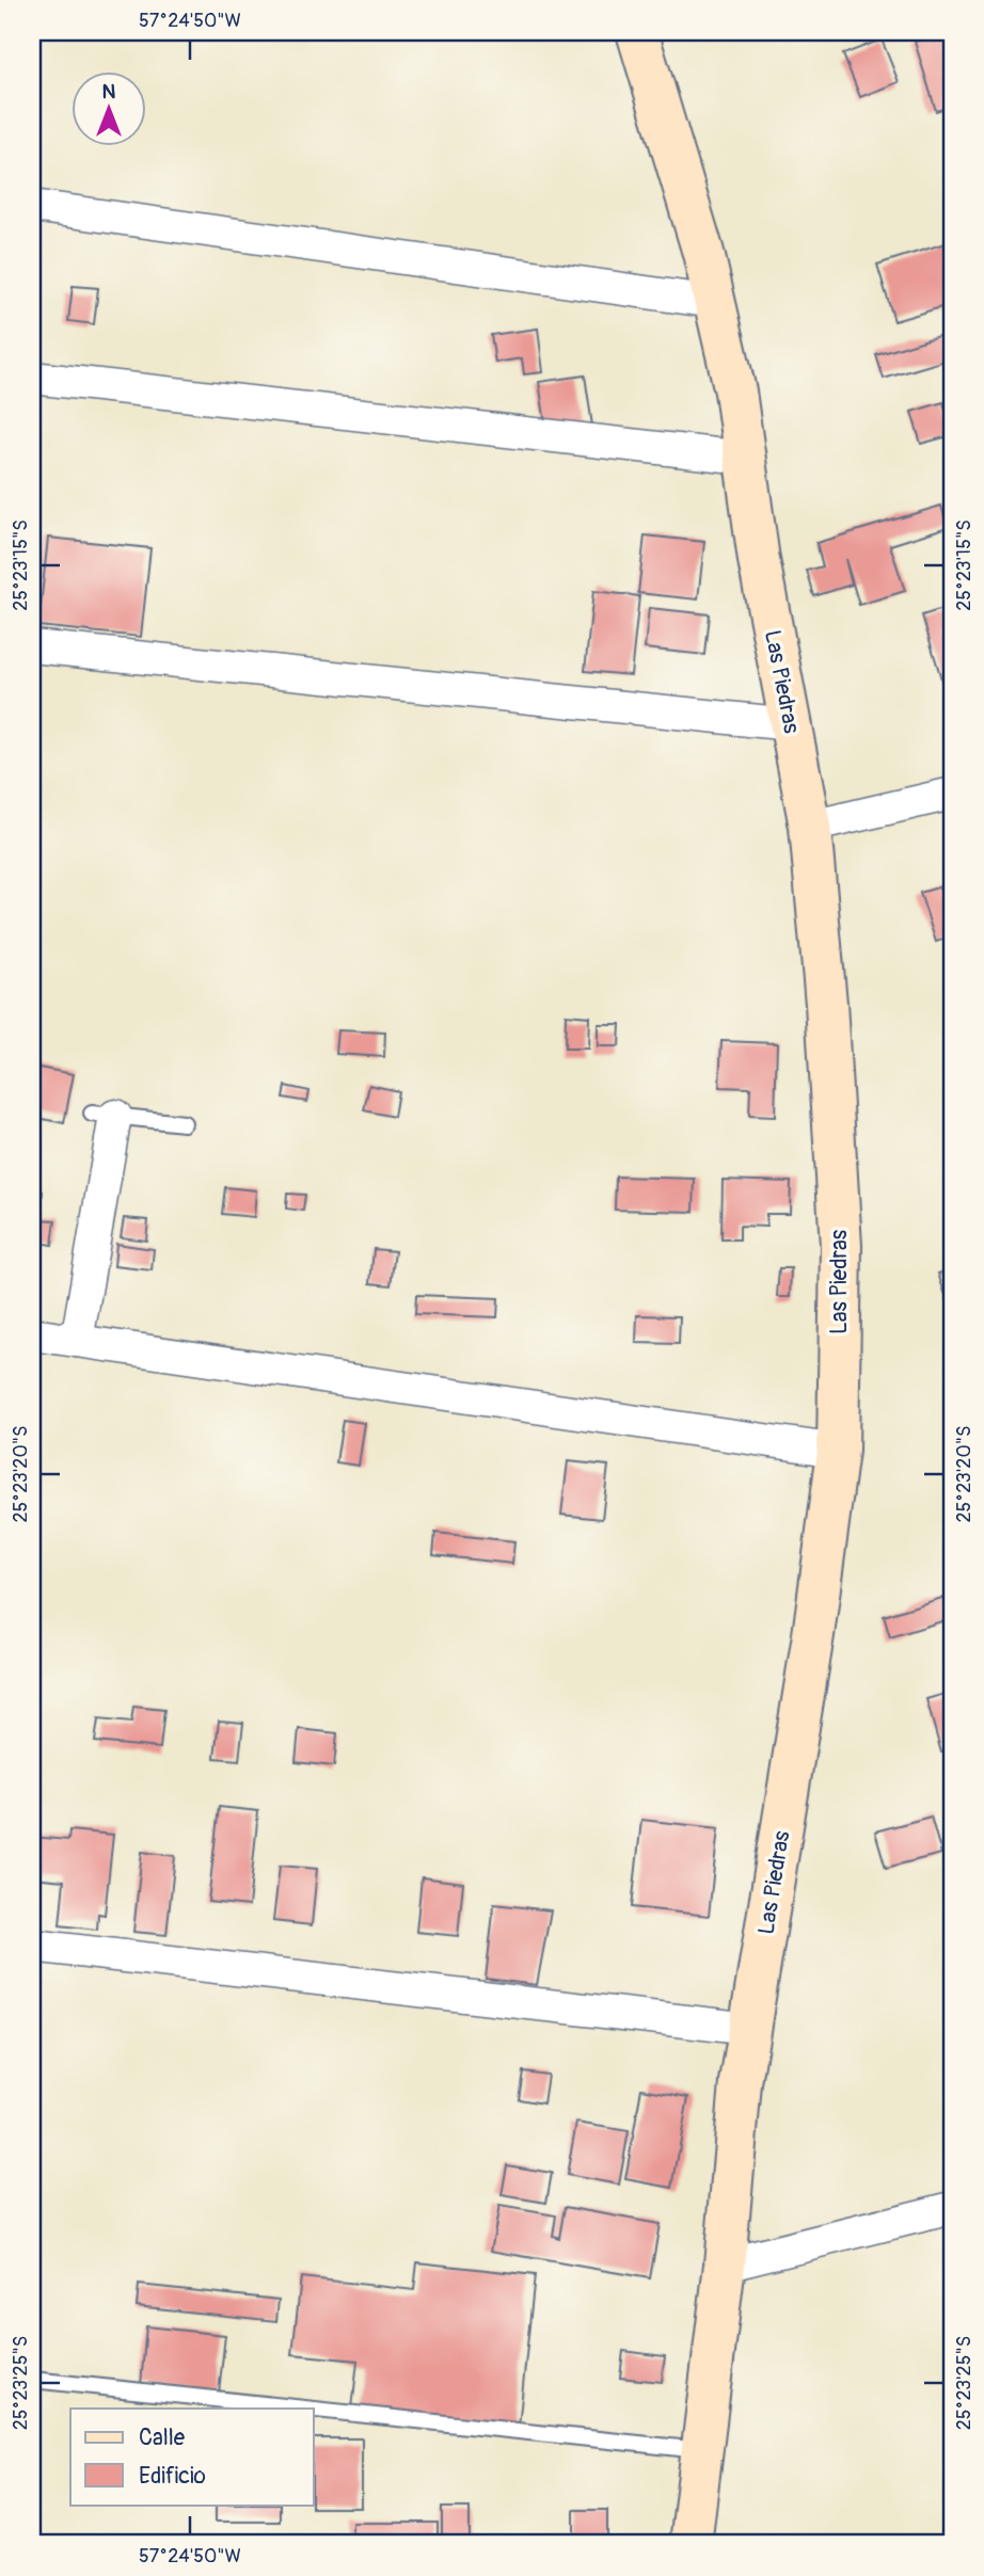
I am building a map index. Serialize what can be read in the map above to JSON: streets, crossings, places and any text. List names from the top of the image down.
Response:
{
  "streets": {
    "street": ["Las Piedras"]
  },
  "legend": ["Calle", "Edificio"],
  "north": "top",
  "coordinates": [
    "57°24'50\"W",
    "25°23'15\"S",
    "25°23'20\"S",
    "25°23'25\"S"
  ]
}
